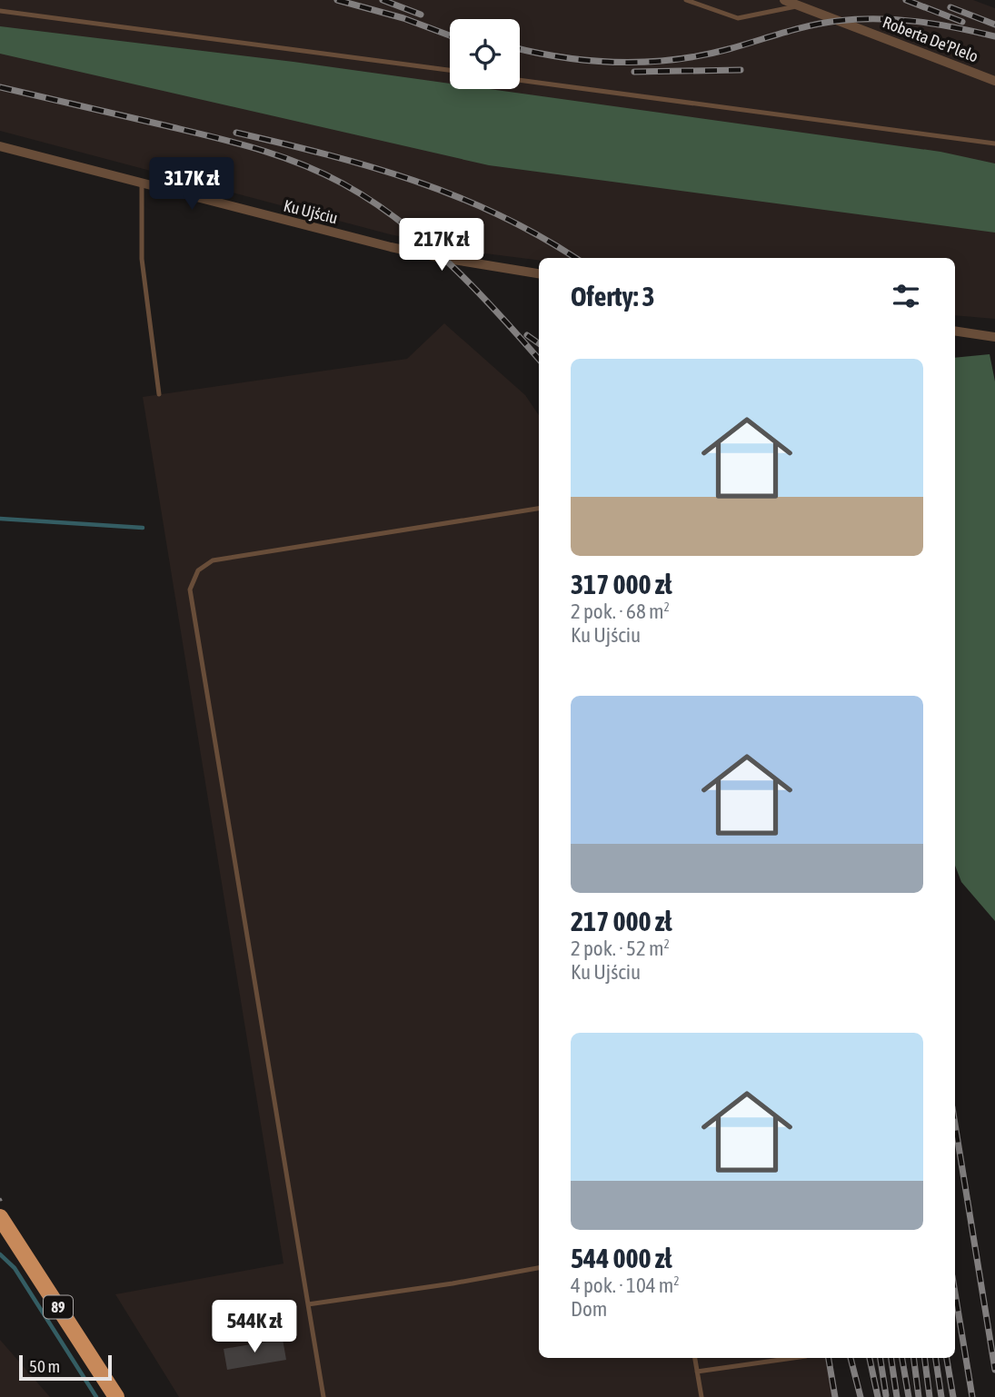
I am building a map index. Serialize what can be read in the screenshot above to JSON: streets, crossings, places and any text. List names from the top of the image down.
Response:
{
  "streets": {
    "highway": ["89"],
    "street": ["Roberta De'Plelo", "Ku Ujściu"]
  },
  "scale_bar": "50 m",
  "page": {
    "price": ["317K zł", "217K zł", "544K zł"],
    "heading": "Oferty: 3",
    "list": [
      {
        "name": "317 000 zł",
        "note": "2 pok. · 68 m² · Ku Ujściu"
      },
      {
        "name": "217 000 zł",
        "note": "2 pok. · 52 m² · Ku Ujściu"
      },
      {
        "name": "544 000 zł",
        "note": "4 pok. · 104 m² · Dom"
      }
    ],
    "scale": "50 m"
  }
}
